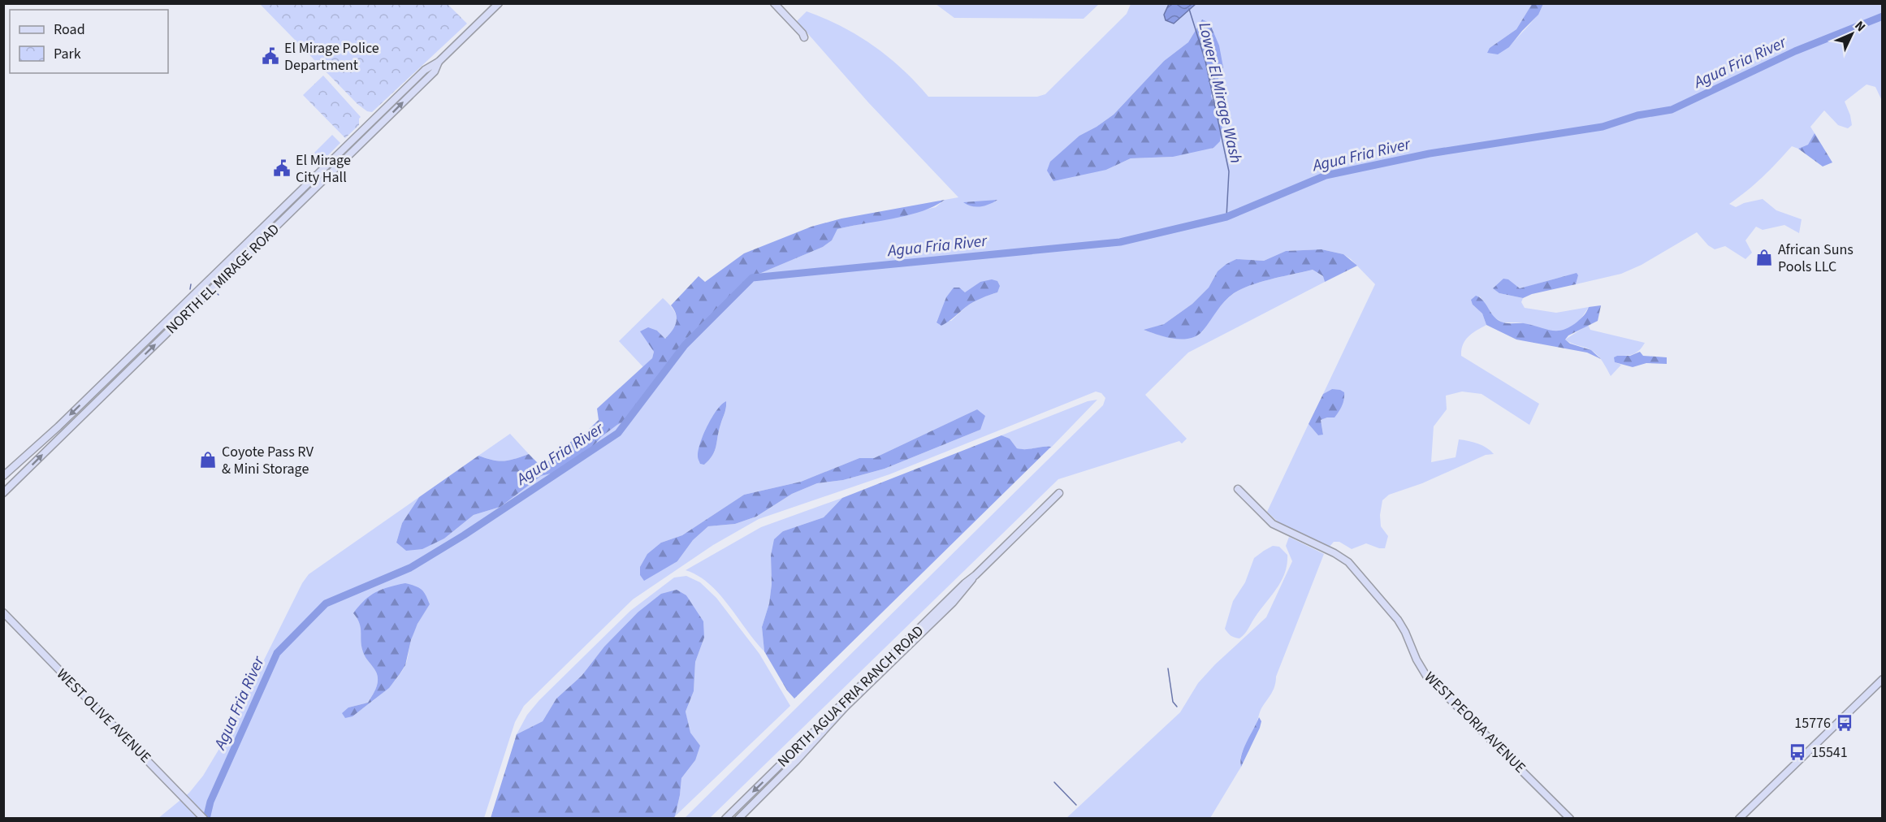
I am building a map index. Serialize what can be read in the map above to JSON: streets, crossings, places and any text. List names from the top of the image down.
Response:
{
  "streets": {
    "main road": [
      "NORTH EL MIRAGE ROAD",
      "NORTH AGUA FRIA RANCH ROAD",
      "WEST OLIVE AVENUE",
      "WEST PEORIA AVENUE"
    ]
  },
  "water": ["Agua Fria River", "Lower El Mirage Wash"],
  "places": {
    "public building": ["El Mirage Police Department", "El Mirage City Hall"],
    "shop": ["African Suns Pools LLC", "Coyote Pass RV & Mini Storage"],
    "bus stop": ["15776", "15541"]
  },
  "legend": ["Road", "Park"],
  "north": "top right"
}
